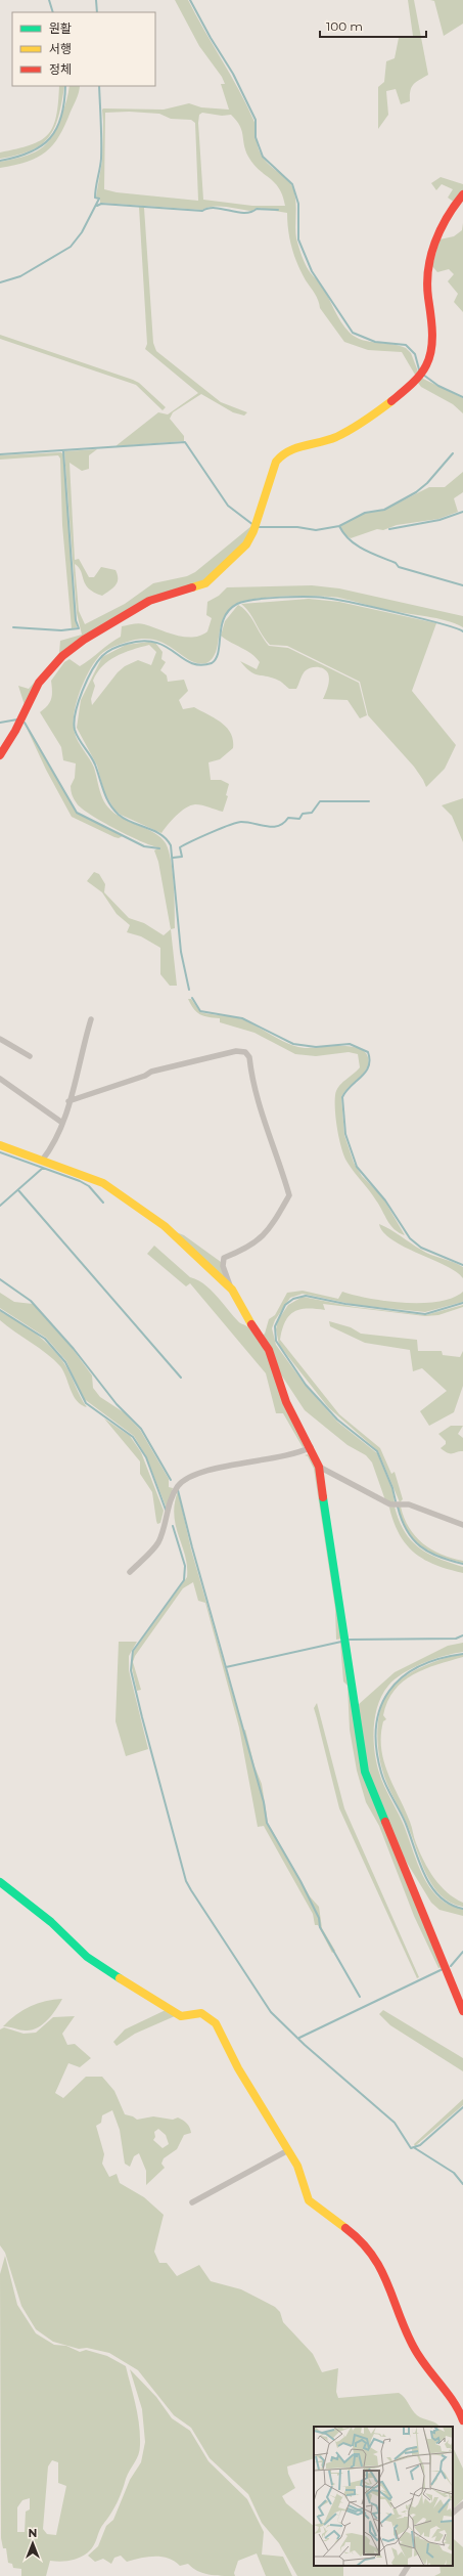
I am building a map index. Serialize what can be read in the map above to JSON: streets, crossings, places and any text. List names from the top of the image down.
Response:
{
  "legend": ["원활", "서행", "정체"],
  "scale_bar": "100 m",
  "north": "top"
}
